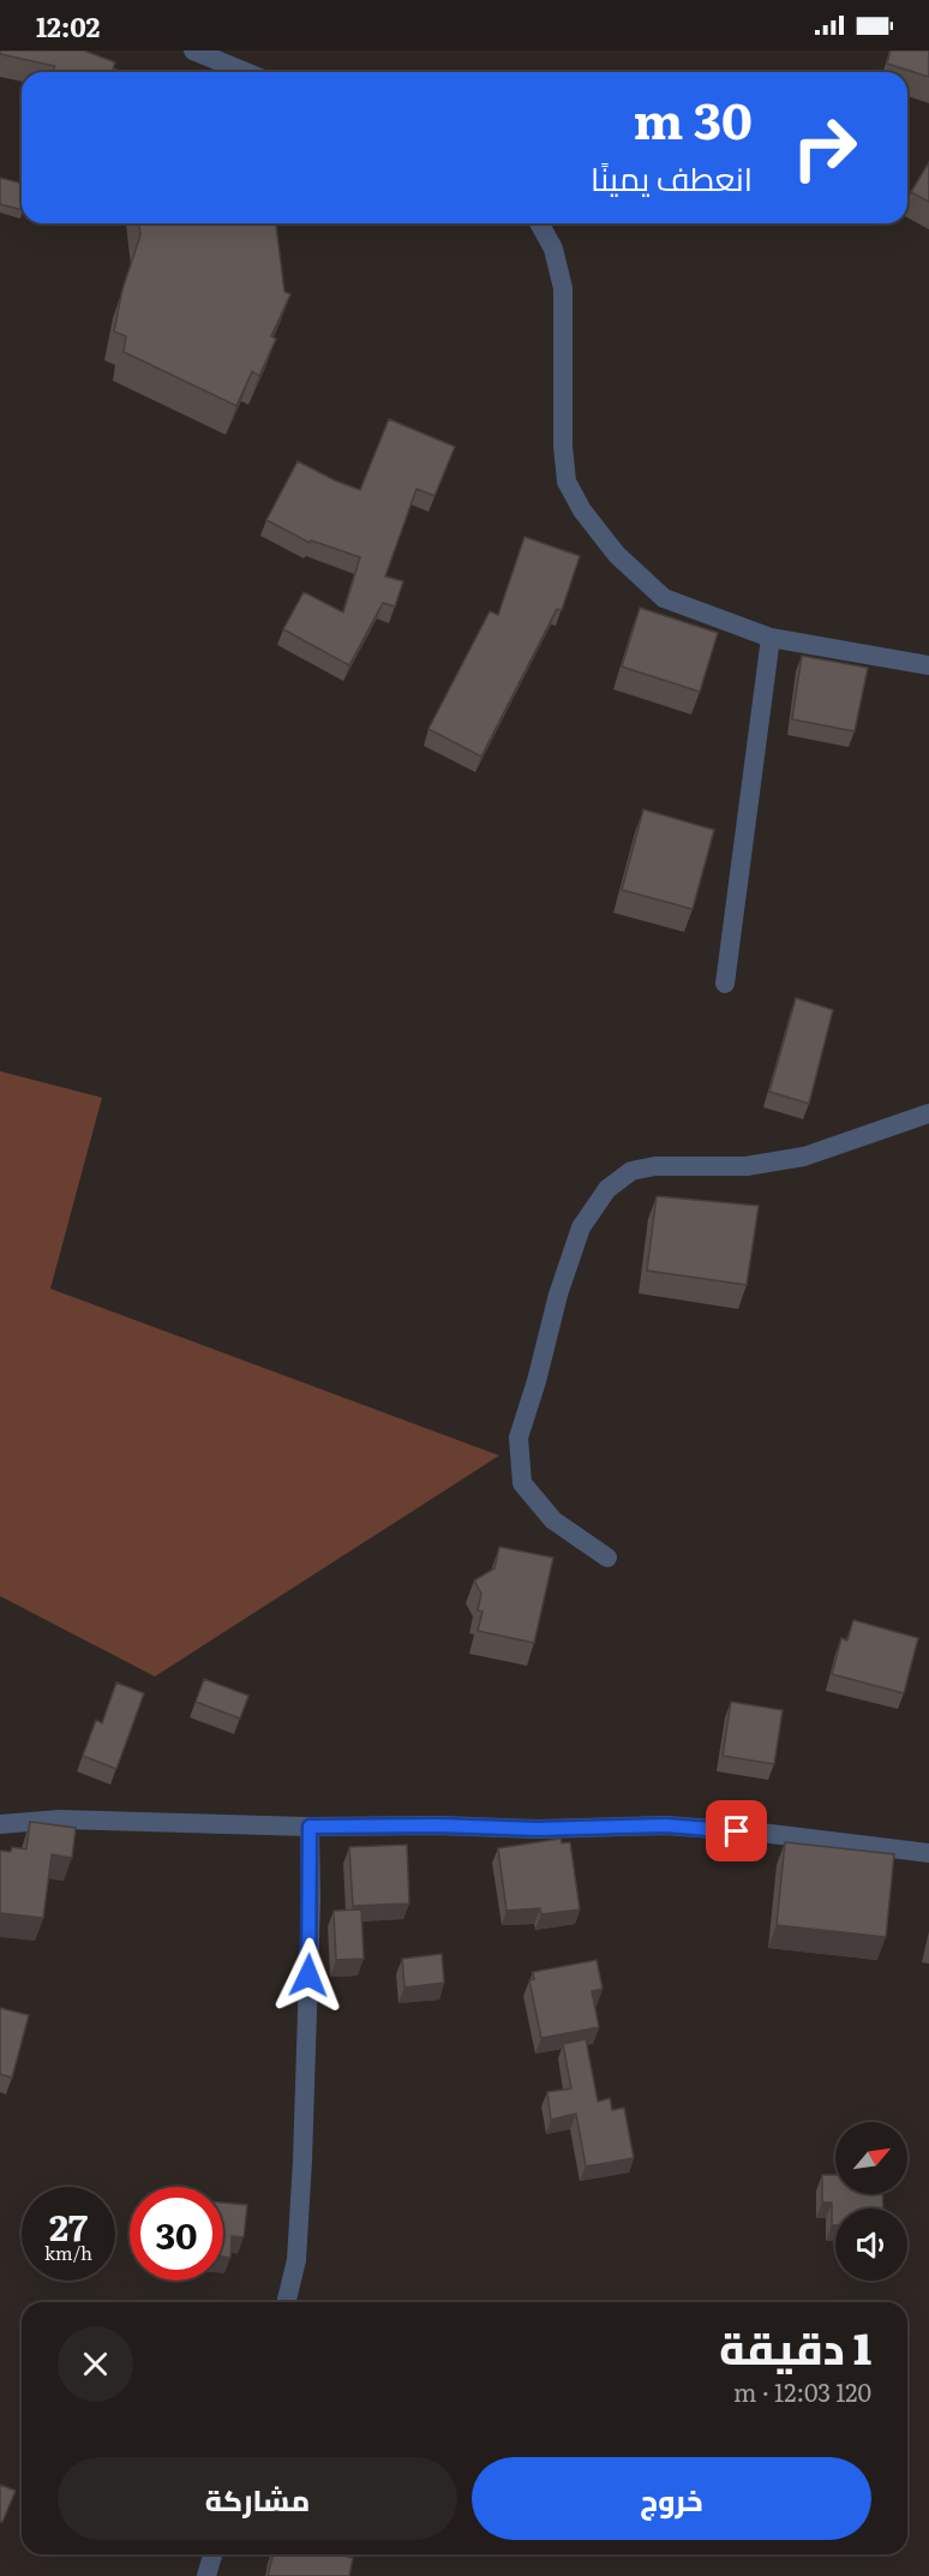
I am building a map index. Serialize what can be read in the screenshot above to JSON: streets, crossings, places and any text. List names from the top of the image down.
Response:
{
  "north": "top right",
  "page": {
    "status": "12:02",
    "turn": ["30 m", "انعطف يمينًا"],
    "speed": "27 km/h",
    "limit": "30",
    "heading": ["1 دقيقة", "120 m · 12:03"],
    "buttons": ["خروج", "مشاركة"]
  }
}
